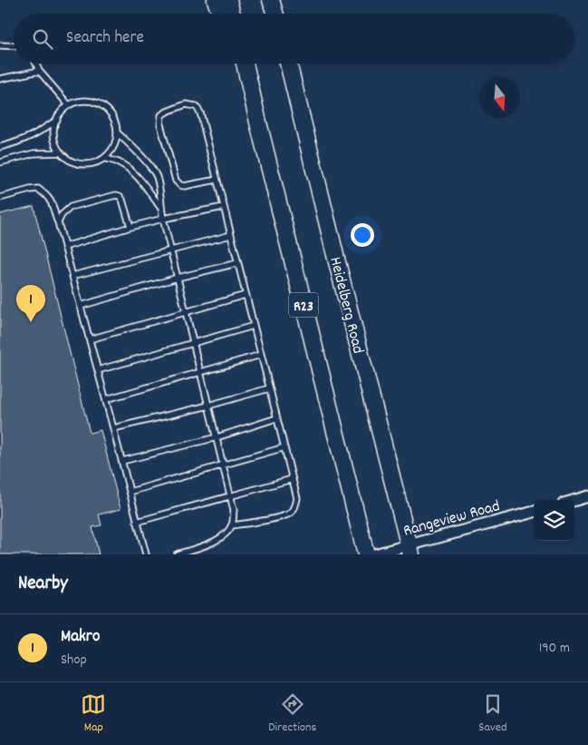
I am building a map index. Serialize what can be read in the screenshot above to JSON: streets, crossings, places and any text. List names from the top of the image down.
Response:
{
  "streets": {
    "main road": ["R23", "Heidelberg Road"],
    "street": ["Rangeview Road"]
  },
  "crossings": [
    ["Heidelberg Road", "Rangeview Road"]
  ],
  "north": "bottom",
  "page": {
    "search": "Search here",
    "pins": "1",
    "heading": "Nearby",
    "list": [
      {
        "mark": "1",
        "name": "Makro",
        "note": "Shop",
        "value": "190 m"
      }
    ],
    "nav": ["Map", "Directions", "Saved"]
  }
}
